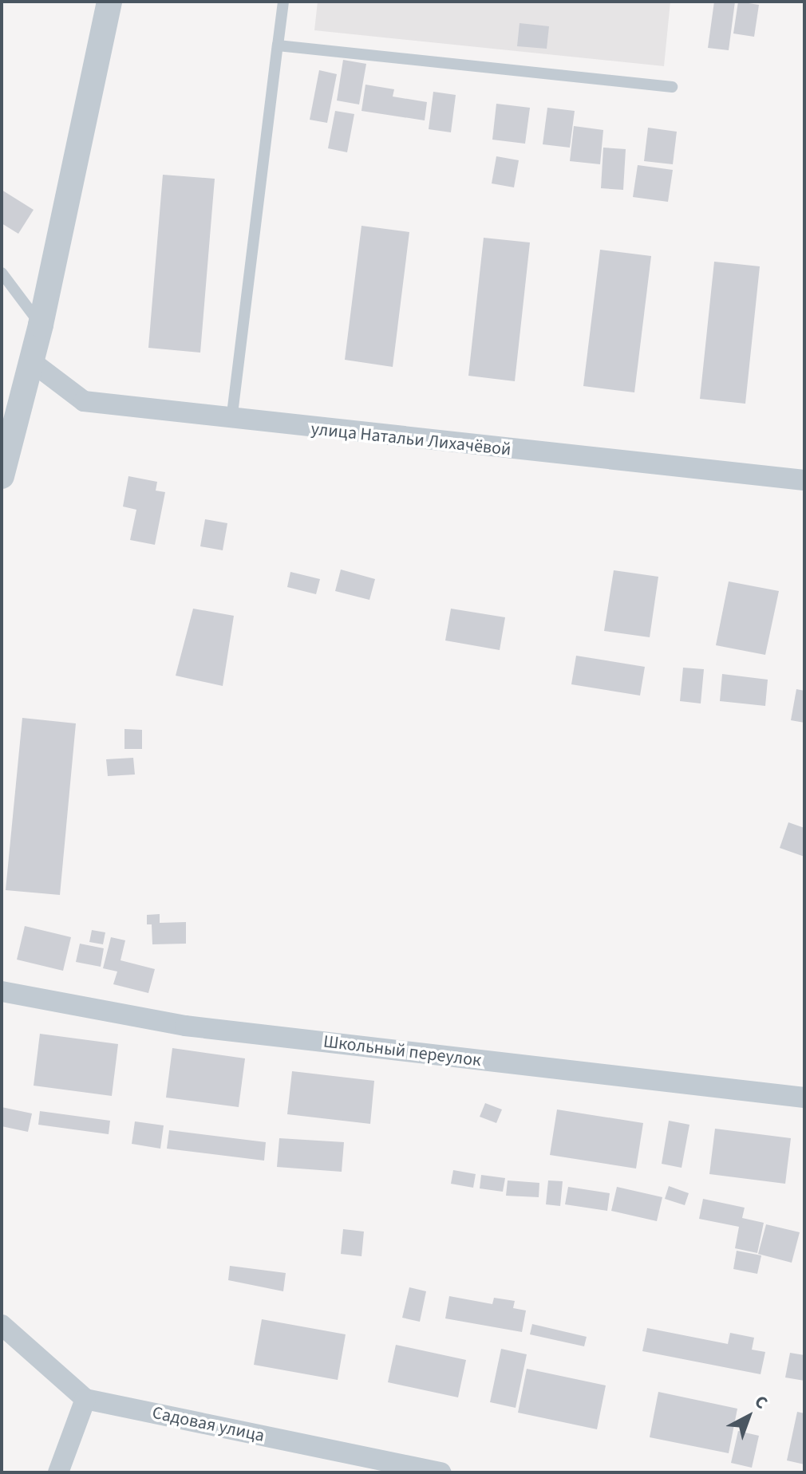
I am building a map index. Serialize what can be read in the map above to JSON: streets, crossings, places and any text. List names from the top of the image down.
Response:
{
  "streets": {
    "street": ["улица Натальи Лихачёвой", "Школьный переулок", "Садовая улица"]
  },
  "north": "top right"
}
